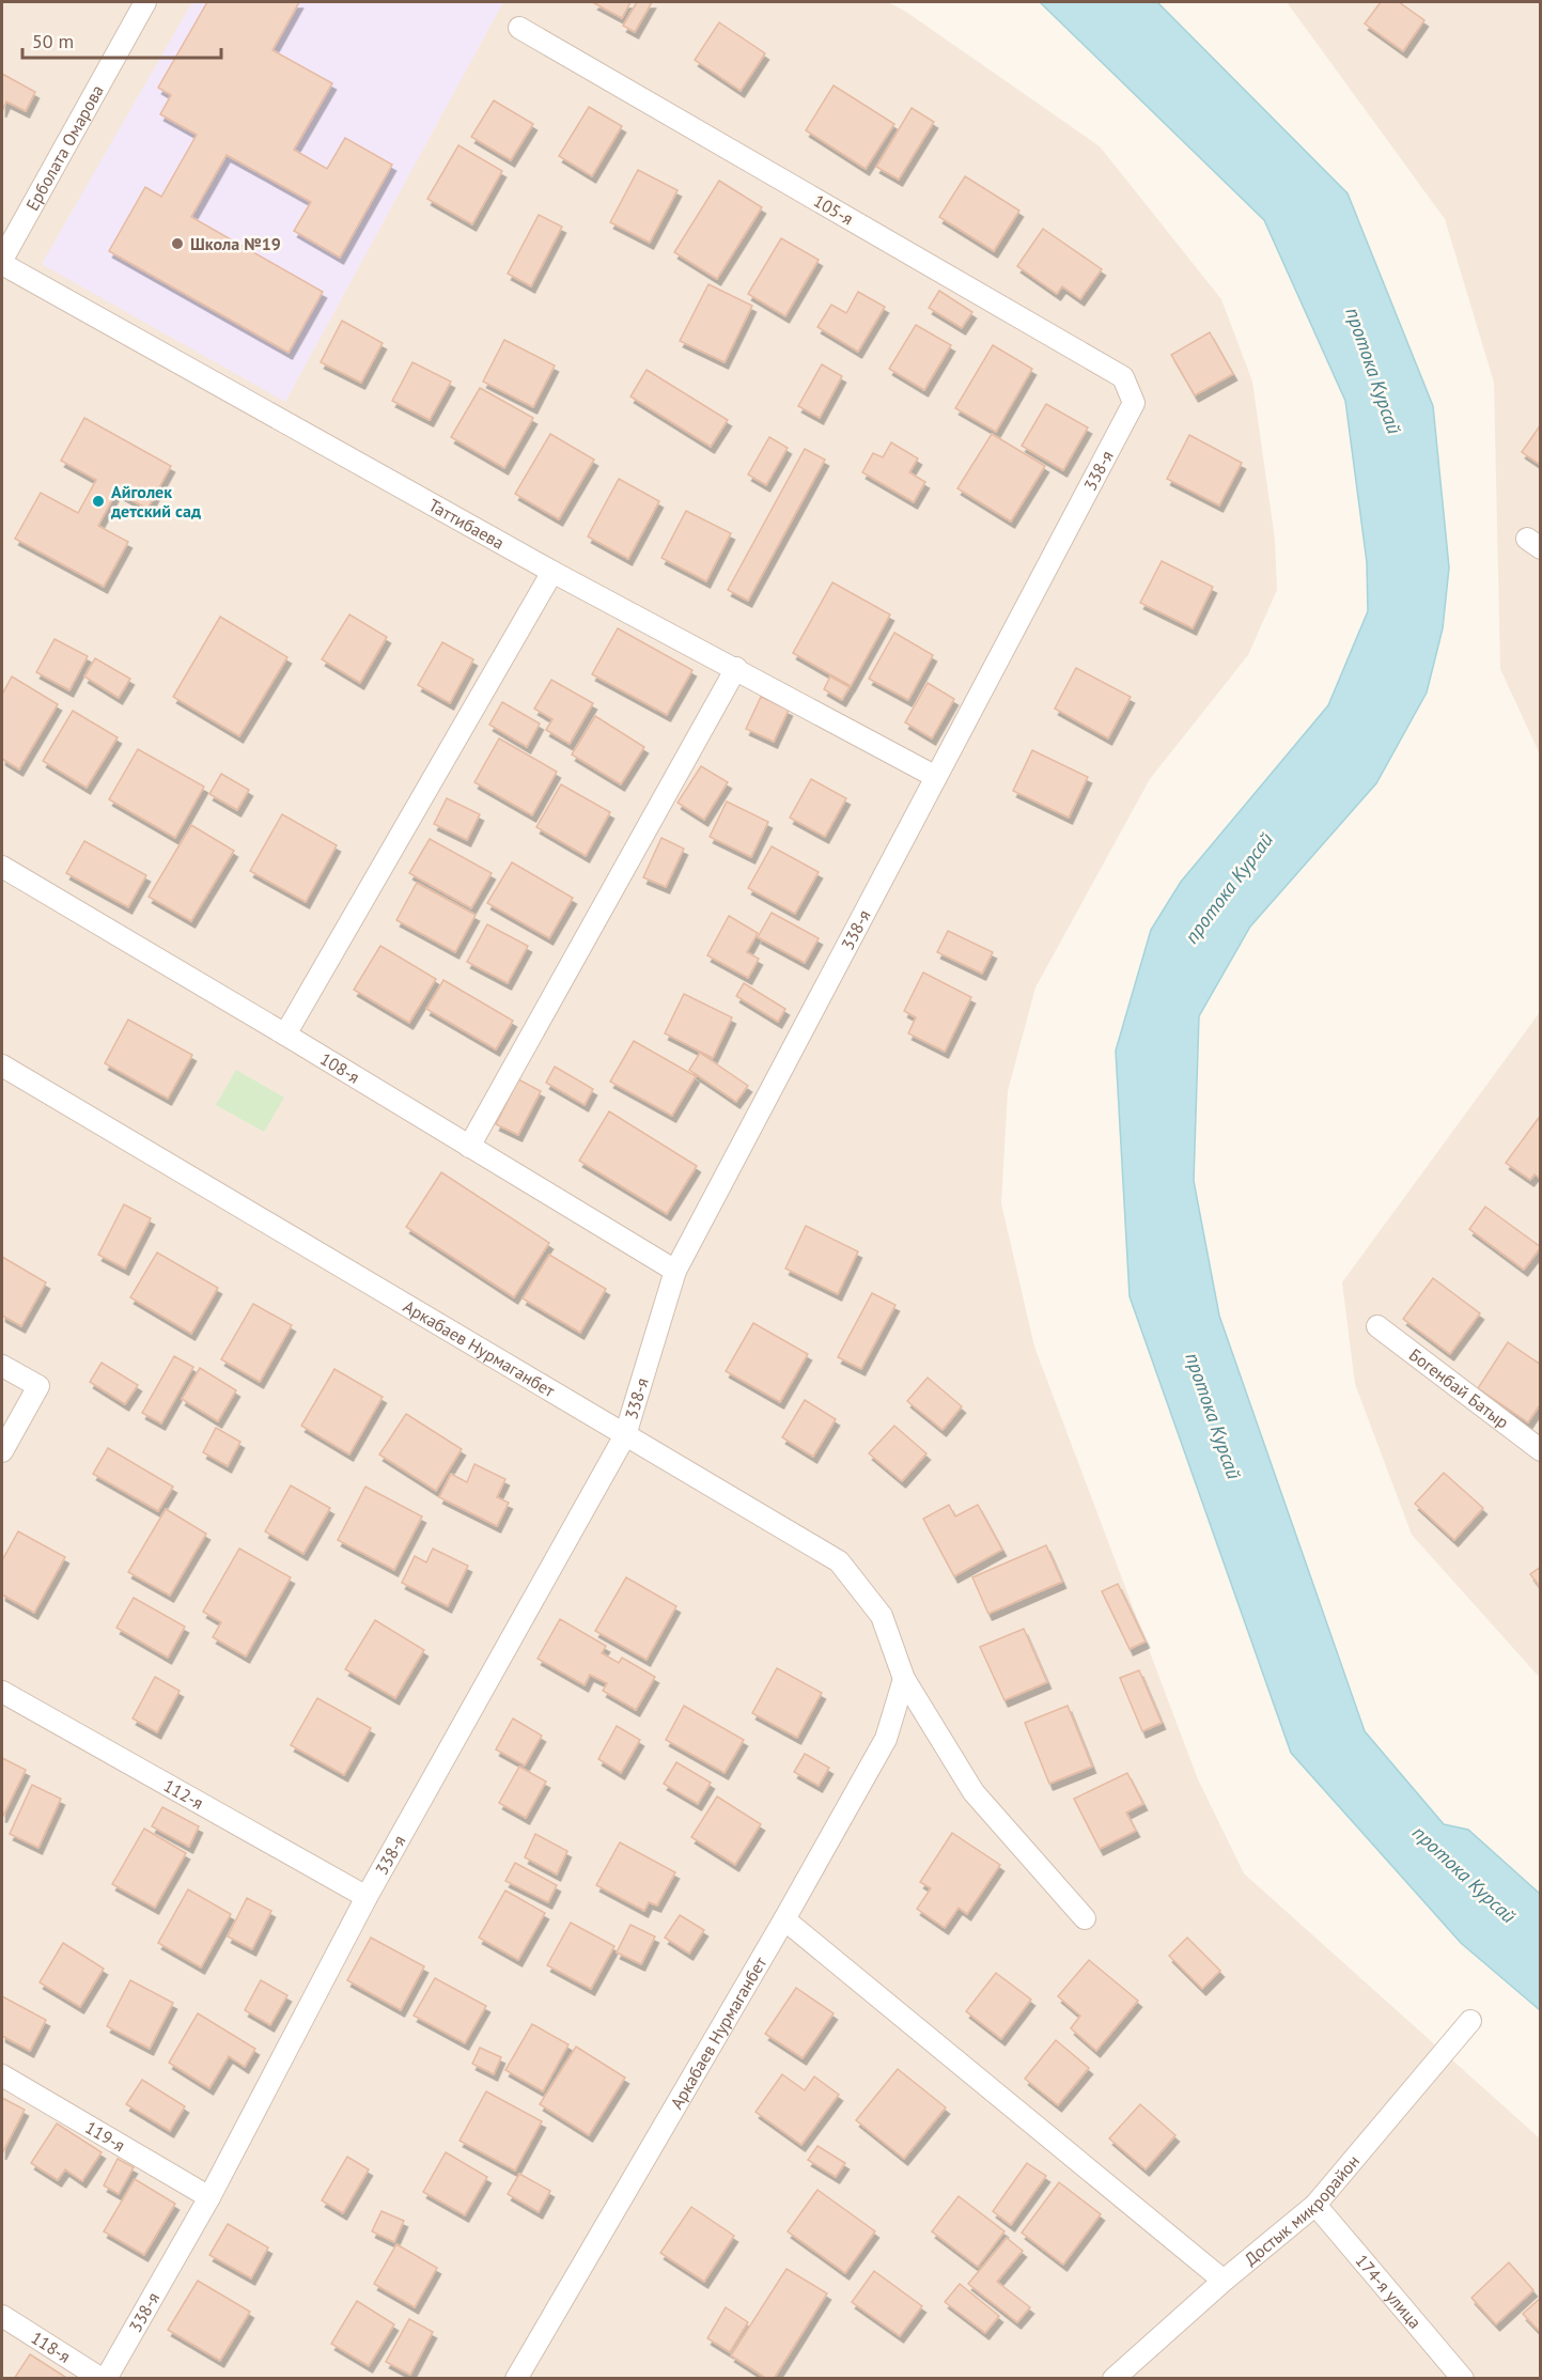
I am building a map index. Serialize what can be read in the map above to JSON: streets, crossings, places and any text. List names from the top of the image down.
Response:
{
  "streets": {
    "street": [
      "Ерболата Омарова",
      "105-я",
      "338-я",
      "Таттибаева",
      "108-я",
      "Аркабаев Нурмаганбет",
      "Богенбай Батыр",
      "112-я",
      "119-я",
      "Достык микрорайон",
      "174-я улица",
      "118-я"
    ]
  },
  "crossings": [
    ["Ерболата Омарова", "Таттибаева"],
    ["105-я", "338-я"],
    ["338-я", "Таттибаева"],
    ["338-я", "108-я"],
    ["338-я", "Аркабаев Нурмаганбет"],
    ["338-я", "112-я"],
    ["338-я", "119-я"],
    ["338-я", "118-я"],
    ["Достык микрорайон", "174-я улица"]
  ],
  "water": ["протока Курсай"],
  "places": ["Школа №19", "Айголек детский сад"],
  "scale_bar": "50 m"
}
